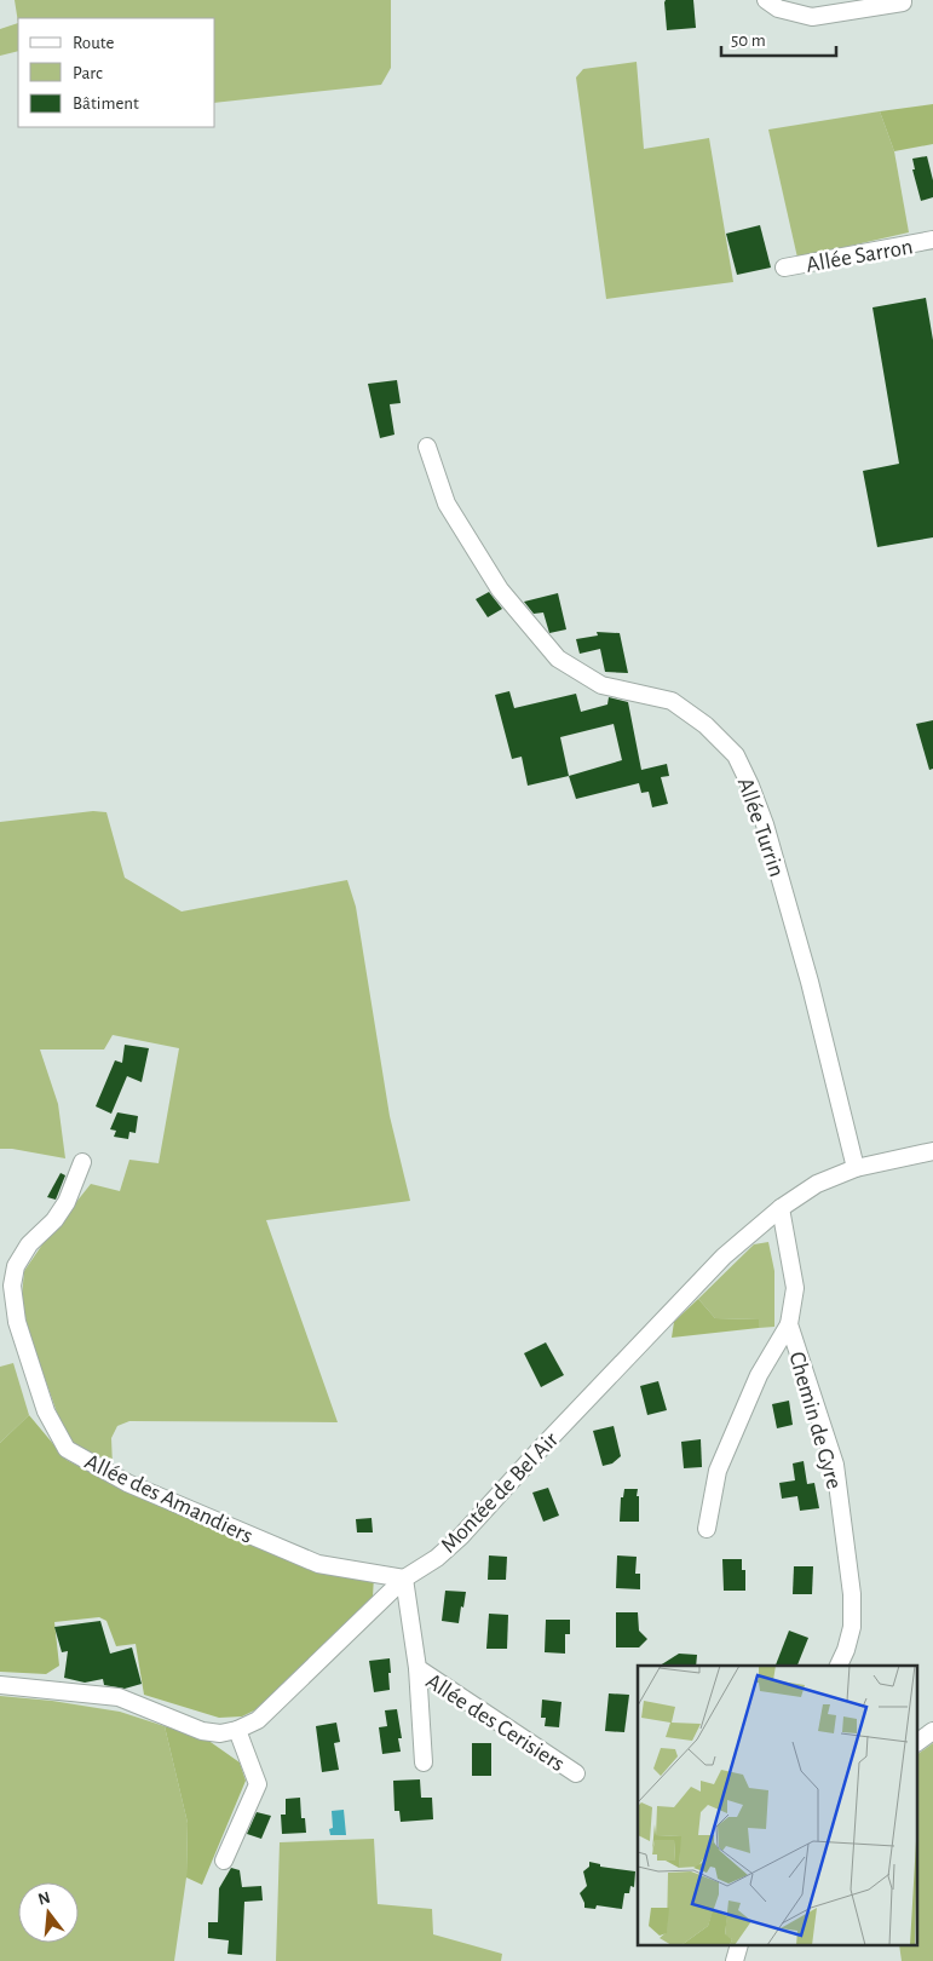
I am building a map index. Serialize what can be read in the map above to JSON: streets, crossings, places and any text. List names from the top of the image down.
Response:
{
  "streets": {
    "street": [
      "Allée Sarron",
      "Allée Turrin",
      "Chemin de Gyre",
      "Montée de Bel Air",
      "Allée des Amandiers",
      "Allée des Cerisiers"
    ]
  },
  "crossings": [
    ["Allée Turrin", "Montée de Bel Air"],
    ["Chemin de Gyre", "Montée de Bel Air"],
    ["Montée de Bel Air", "Allée des Amandiers"],
    ["Montée de Bel Air", "Allée des Cerisiers"],
    ["Allée des Amandiers", "Allée des Cerisiers"]
  ],
  "legend": ["Route", "Parc", "Bâtiment"],
  "scale_bar": "50 m",
  "north": "top"
}
